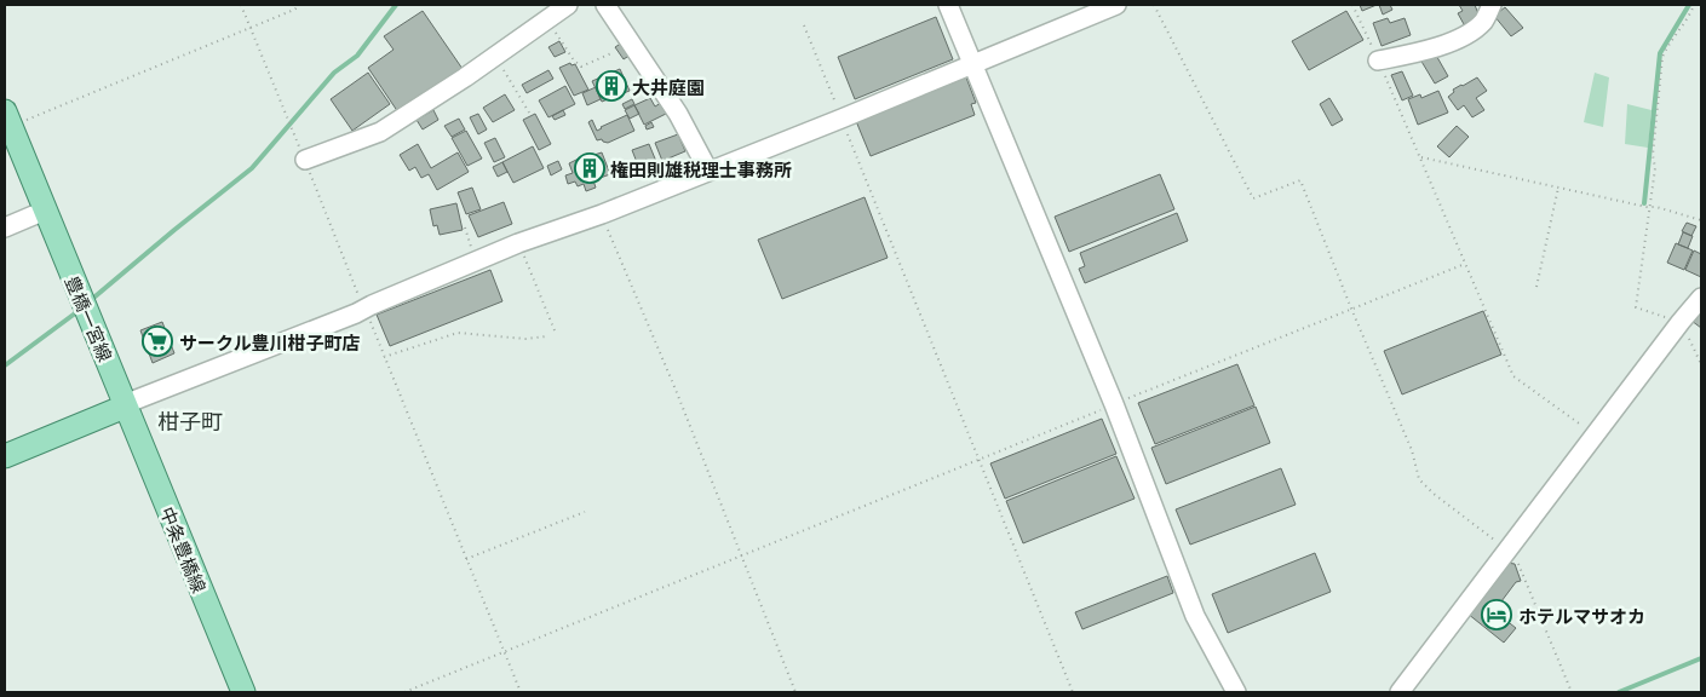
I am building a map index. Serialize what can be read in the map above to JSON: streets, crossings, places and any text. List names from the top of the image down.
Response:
{
  "streets": {
    "main road": ["豊橋一宮線", "中条豊橋線"]
  },
  "crossings": [
    ["豊橋一宮線", "中条豊橋線"]
  ],
  "districts": ["柑子町"],
  "places": {
    "building": ["大井庭園", "権田則雄税理士事務所"],
    "supermarket": ["サークル豊川柑子町店"],
    "hotel": ["ホテルマサオカ"]
  }
}
